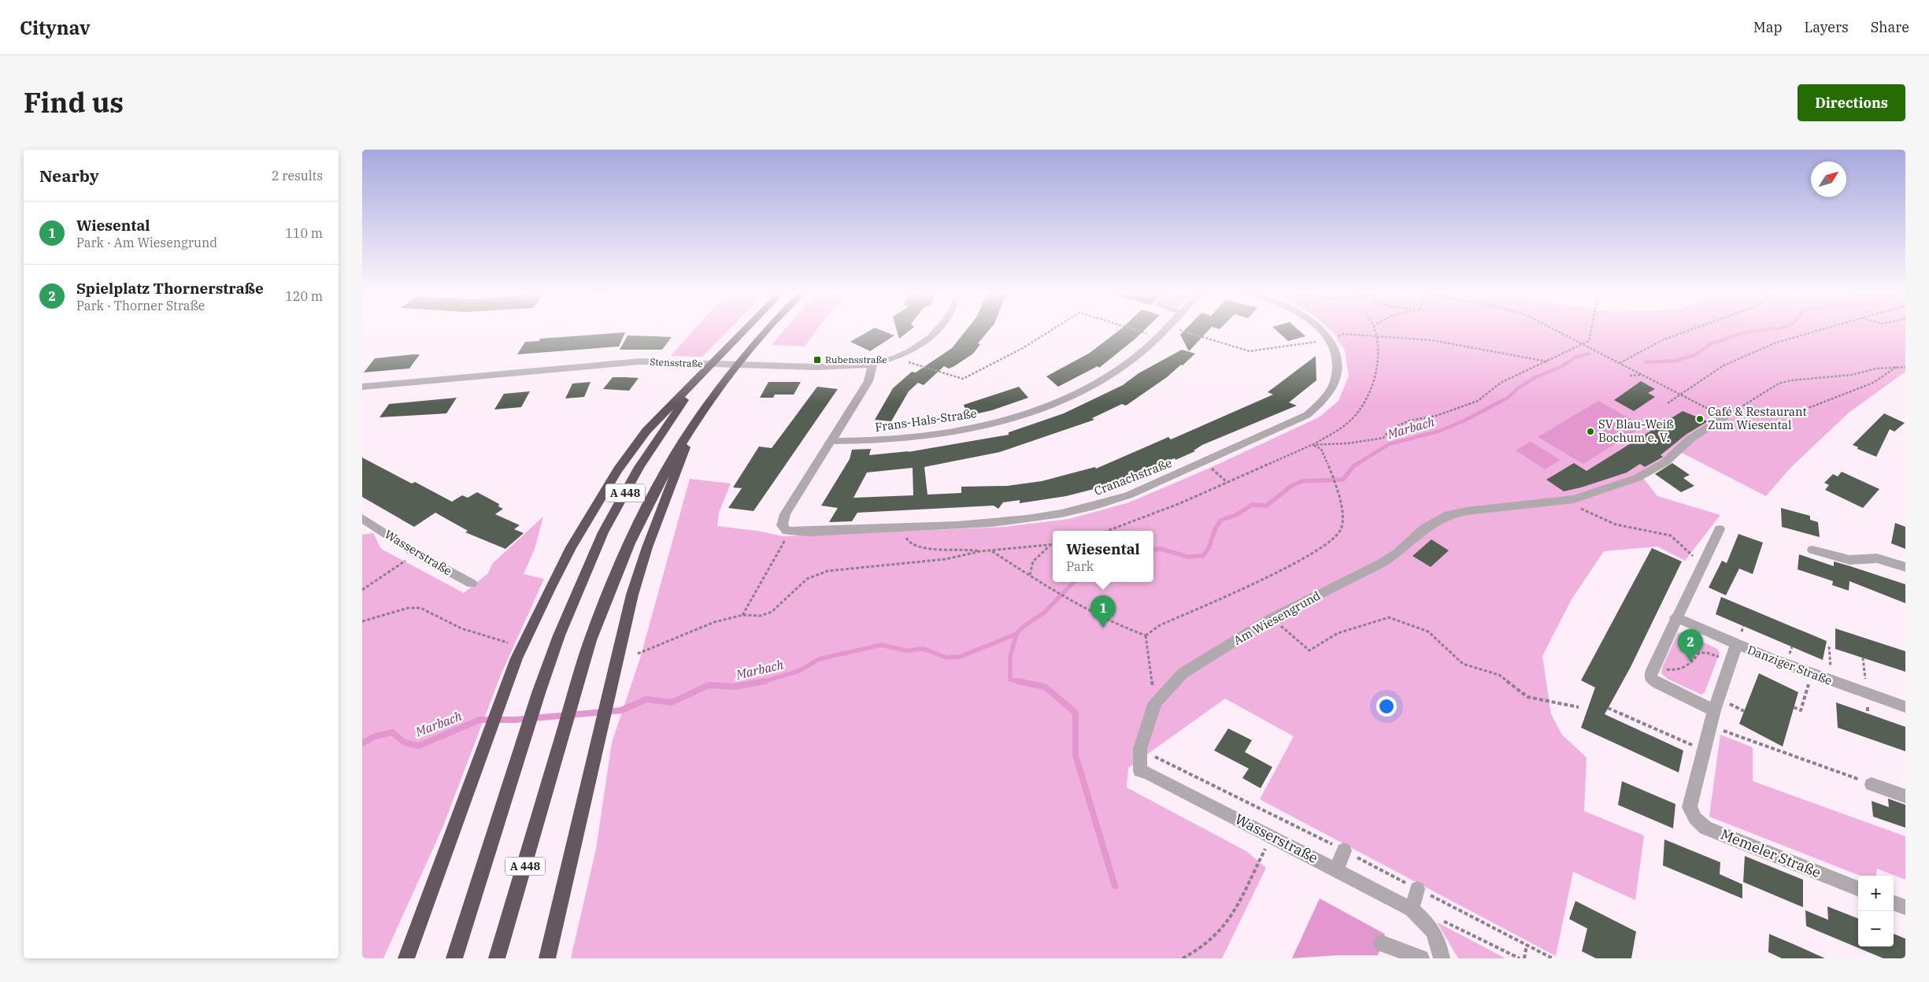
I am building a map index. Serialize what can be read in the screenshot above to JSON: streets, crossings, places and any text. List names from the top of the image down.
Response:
{
  "streets": {
    "highway": ["A 448"],
    "street": [
      "Stensstraße",
      "Frans-Hals-Straße",
      "Cranachstraße",
      "Wasserstraße",
      "Am Wiesengrund",
      "Danziger Straße",
      "Memeler Straße"
    ]
  },
  "crossings": [
    ["Wasserstraße", "Am Wiesengrund"]
  ],
  "water": ["Marbach"],
  "places": {
    "transit": ["Rubensstraße"],
    "other": ["Café & Restaurant Zum Wiesental", "SV Blau-Weiß Bochum e. V."]
  },
  "north": "top right",
  "page": {
    "header": "Citynav",
    "nav": ["Map", "Layers", "Share"],
    "title": "Find us",
    "buttons": "Directions",
    "heading": ["Nearby", "2 results"],
    "list": [
      {
        "mark": "1",
        "name": "Wiesental",
        "note": "Park · Am Wiesengrund",
        "value": "110 m"
      },
      {
        "mark": "2",
        "name": "Spielplatz Thornerstraße",
        "note": "Park · Thorner Straße",
        "value": "120 m"
      }
    ],
    "popup": ["Wiesental", "Park"],
    "pins": ["1", "2"],
    "map_buttons": ["+", "−"]
  }
}
